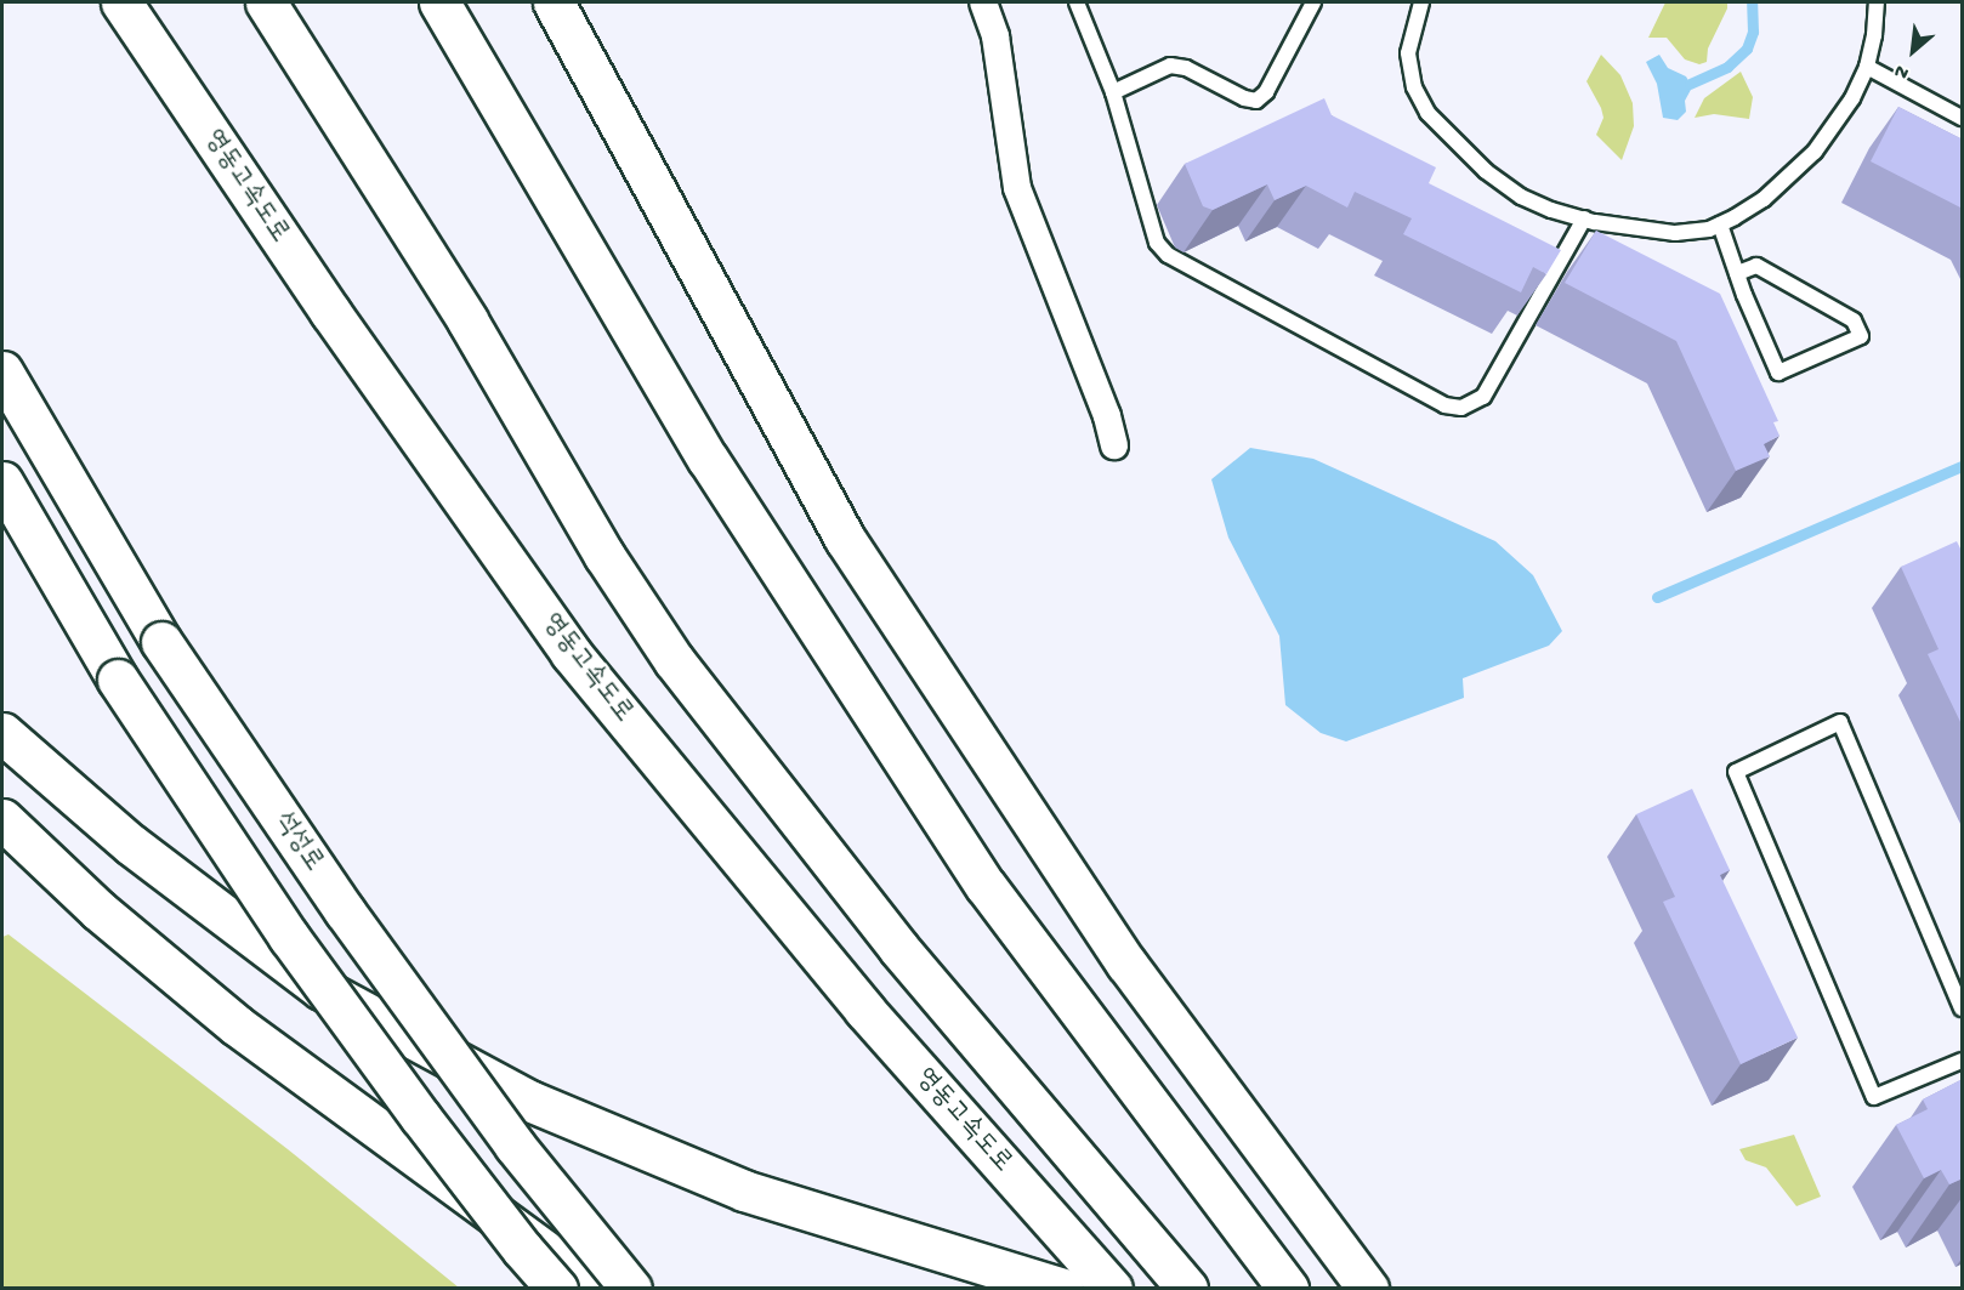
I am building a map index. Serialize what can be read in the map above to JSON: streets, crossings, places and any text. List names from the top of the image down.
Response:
{
  "streets": {
    "highway": ["영동고속도로", "석성로"]
  },
  "north": "bottom left"
}
